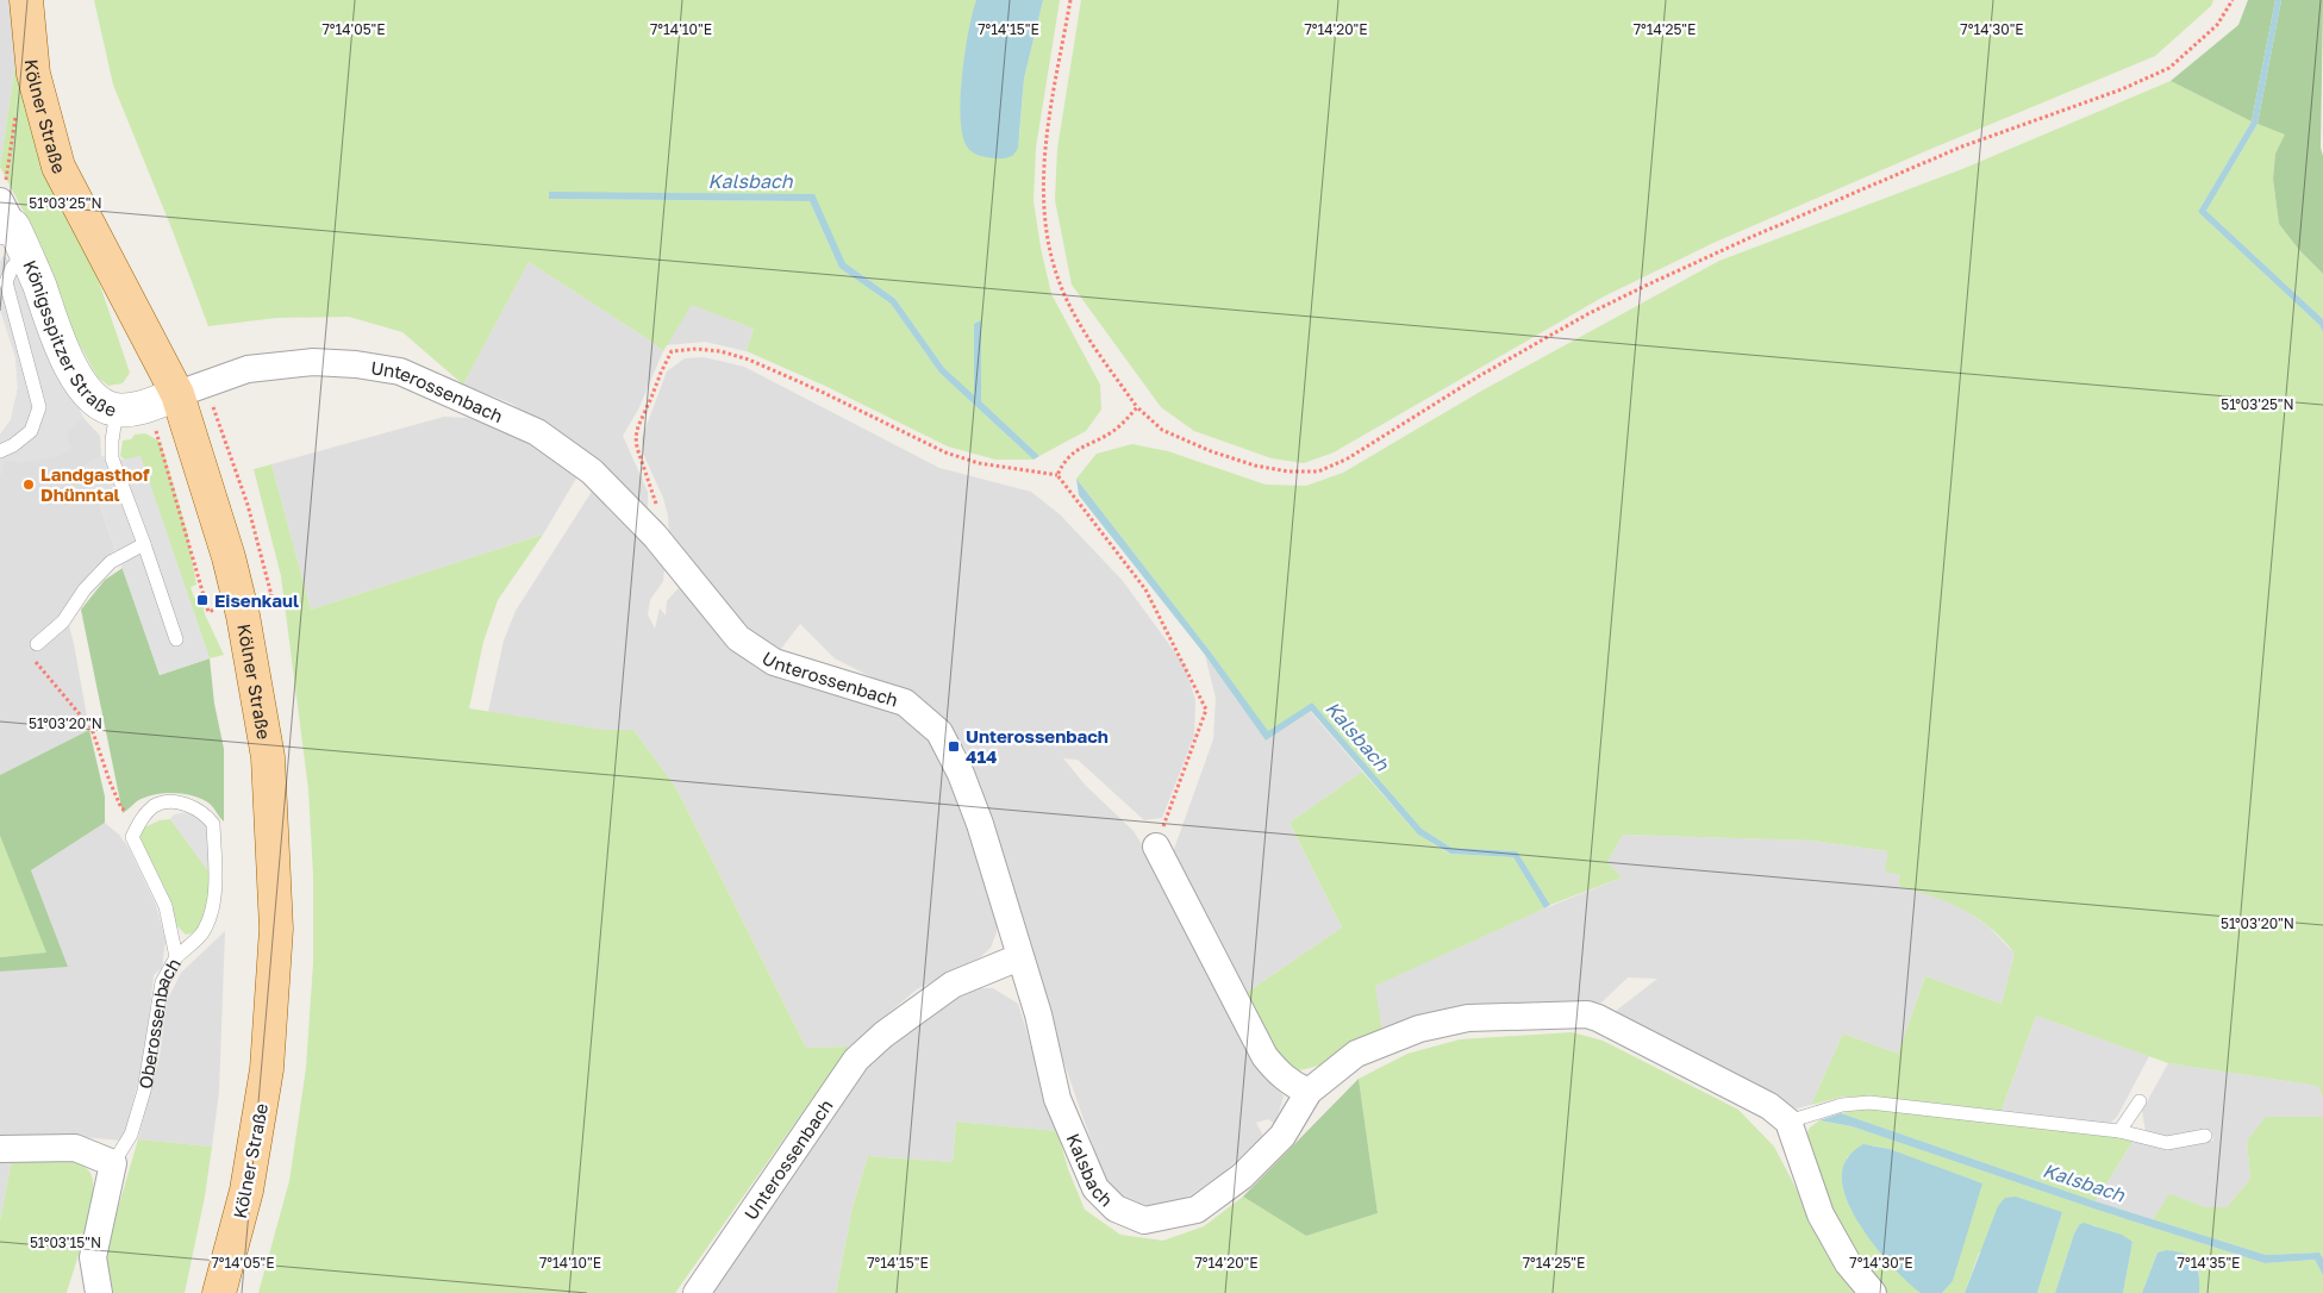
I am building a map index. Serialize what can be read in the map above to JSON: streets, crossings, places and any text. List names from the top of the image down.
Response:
{
  "streets": {
    "main road": ["Kölner Straße"],
    "street": [
      "Königsspitzer Straße",
      "Unterossenbach",
      "Oberossenbach",
      "Kalsbach"
    ]
  },
  "crossings": [
    ["Kölner Straße", "Königsspitzer Straße"],
    ["Kölner Straße", "Unterossenbach"],
    ["Königsspitzer Straße", "Unterossenbach"],
    ["Unterossenbach", "Kalsbach"]
  ],
  "water": ["Kalsbach"],
  "places": {
    "other": ["Landgasthof Dhünntal"],
    "transit": ["Eisenkaul", "Unterossenbach 414"]
  },
  "coordinates": [
    "7°14'05\"E",
    "7°14'10\"E",
    "7°14'15\"E",
    "7°14'20\"E",
    "7°14'25\"E",
    "7°14'30\"E",
    "51°03'25\"N",
    "51°03'20\"N",
    "51°03'15\"N",
    "7°14'35\"E"
  ]
}
